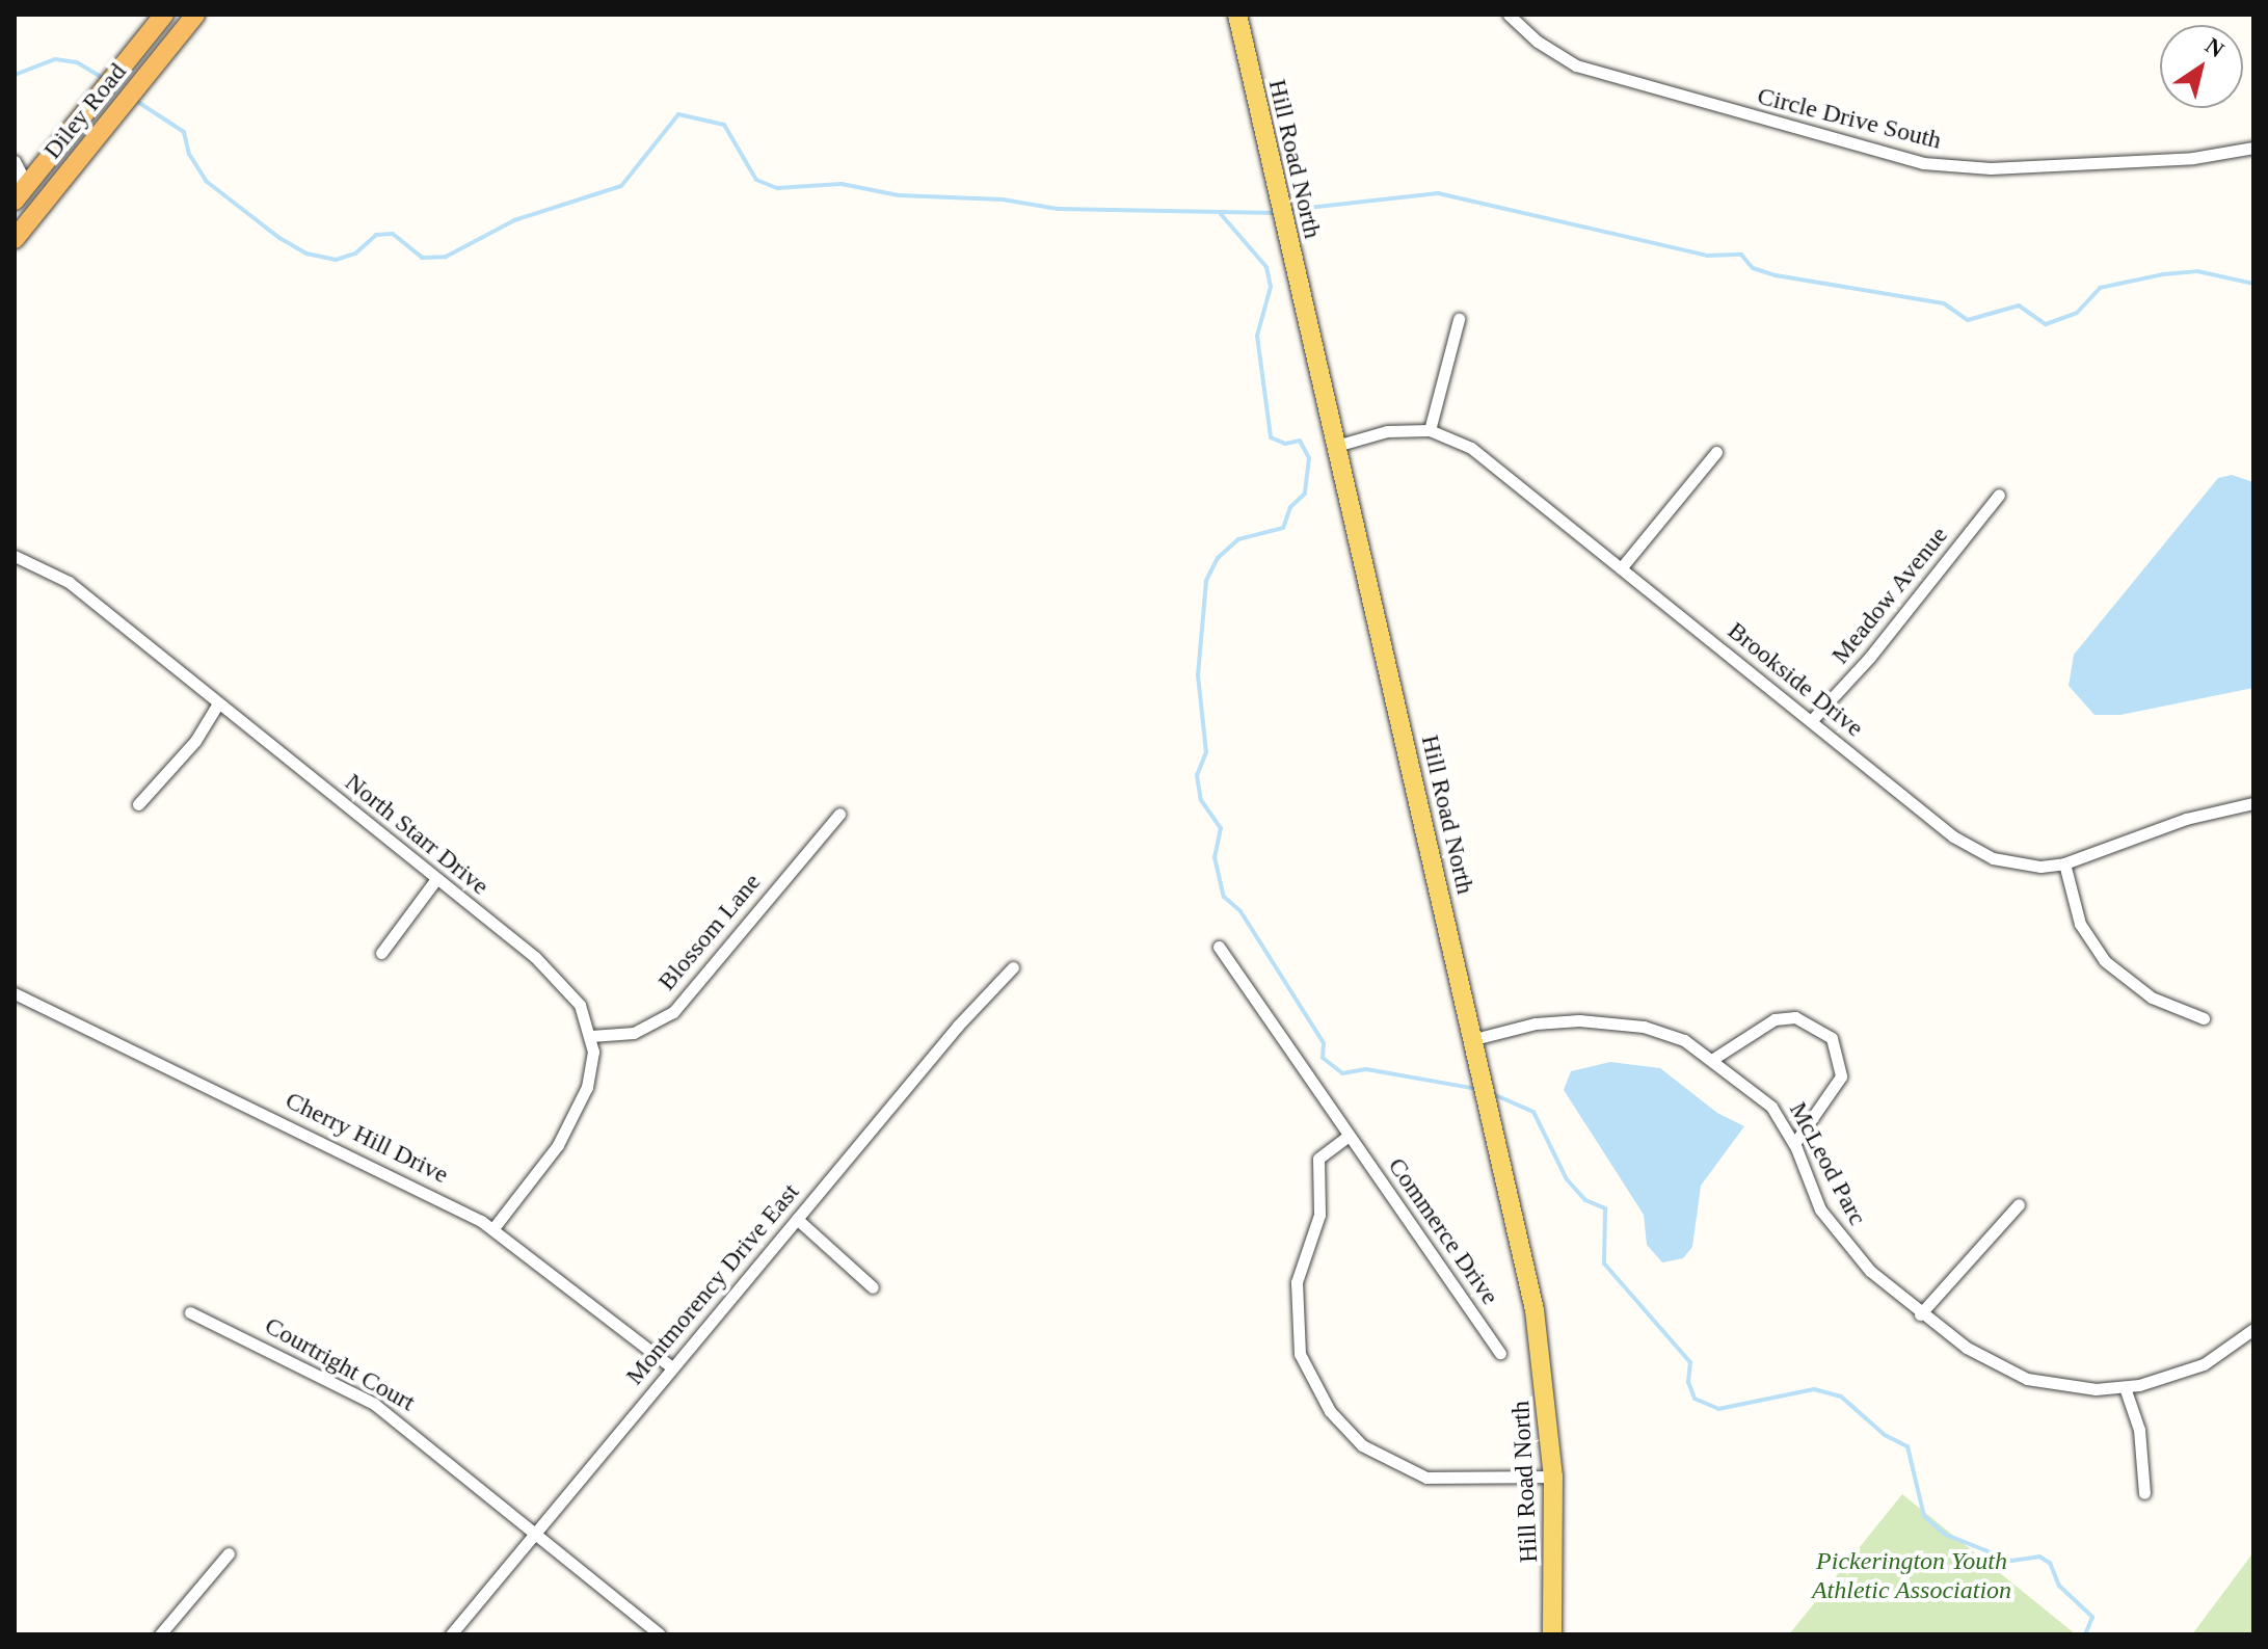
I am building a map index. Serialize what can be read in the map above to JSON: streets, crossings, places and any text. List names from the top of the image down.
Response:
{
  "streets": {
    "highway": ["Diley Road"],
    "main road": ["Hill Road North"],
    "street": [
      "Circle Drive South",
      "Meadow Avenue",
      "Brookside Drive",
      "North Starr Drive",
      "Blossom Lane",
      "Cherry Hill Drive",
      "McLeod Parc",
      "Commerce Drive",
      "Montmorency Drive East",
      "Courtright Court"
    ]
  },
  "crossings": [
    ["Hill Road North", "Brookside Drive"],
    ["Hill Road North", "McLeod Parc"],
    ["Meadow Avenue", "Brookside Drive"],
    ["North Starr Drive", "Blossom Lane"],
    ["North Starr Drive", "Cherry Hill Drive"],
    ["Cherry Hill Drive", "Montmorency Drive East"],
    ["Montmorency Drive East", "Courtright Court"]
  ],
  "parks": ["Pickerington Youth Athletic Association"],
  "north": "top right"
}
